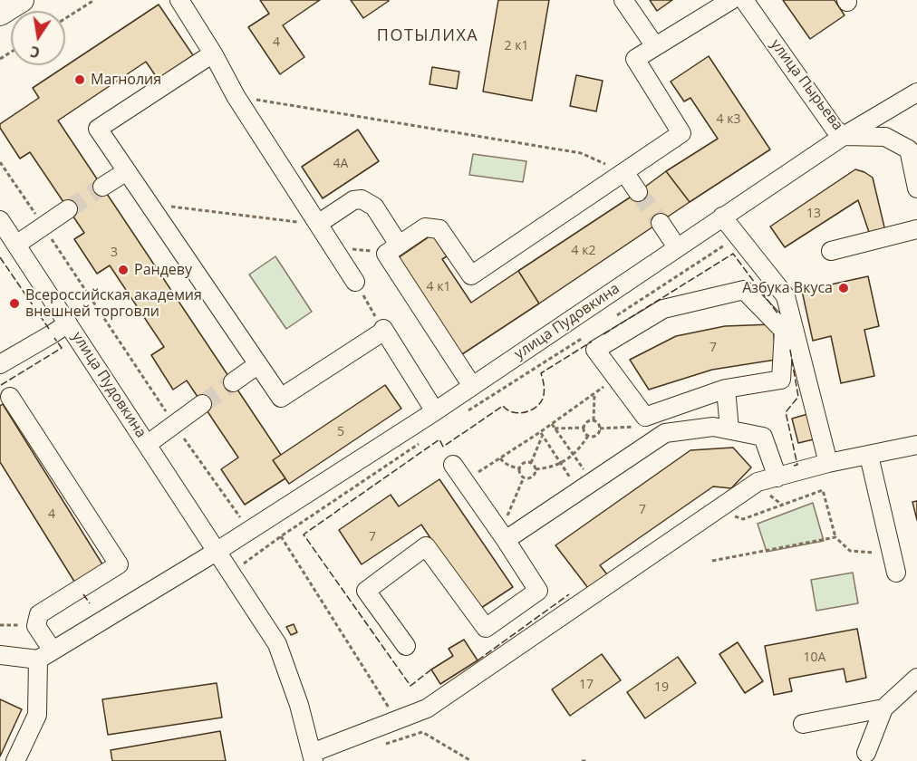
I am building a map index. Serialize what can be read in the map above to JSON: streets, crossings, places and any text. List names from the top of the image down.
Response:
{
  "streets": {
    "street": ["улица Пырьева", "улица Пудовкина"]
  },
  "crossings": [
    ["улица Пырьева", "улица Пудовкина"]
  ],
  "districts": ["ПОТЫЛИХА"],
  "places": [
    "Магнолия",
    "Рандеву",
    "Азбука Вкуса",
    "Всероссийская академия внешней торговли"
  ],
  "house_numbers": [
    "4",
    "2 к1",
    "4 к3",
    "4А",
    "13",
    "4 к2",
    "3",
    "4 к1",
    "7",
    "5",
    "7",
    "4",
    "7",
    "10А",
    "17",
    "19"
  ],
  "north": "bottom"
}
